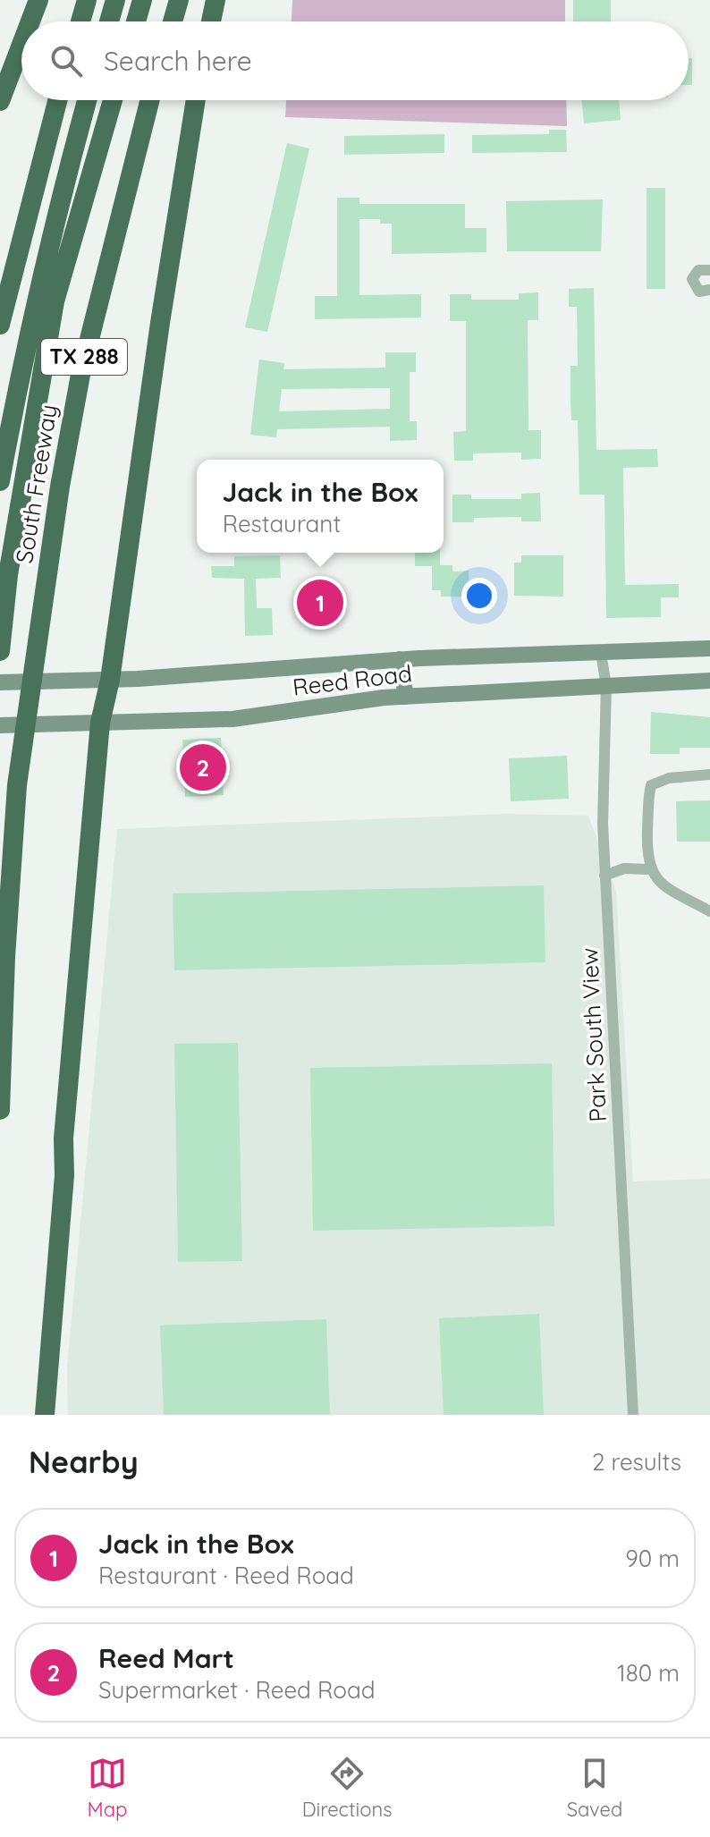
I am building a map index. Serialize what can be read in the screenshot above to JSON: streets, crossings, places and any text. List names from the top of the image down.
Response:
{
  "streets": {
    "highway": ["TX 288", "South Freeway"],
    "street": ["Reed Road", "Park South View"]
  },
  "crossings": [
    ["Reed Road", "Park South View"]
  ],
  "page": {
    "search": "Search here",
    "popup": ["Jack in the Box", "Restaurant"],
    "pins": ["1", "2"],
    "heading": ["Nearby", "2 results"],
    "list": [
      {
        "mark": "1",
        "name": "Jack in the Box",
        "note": "Restaurant · Reed Road",
        "value": "90 m"
      },
      {
        "mark": "2",
        "name": "Reed Mart",
        "note": "Supermarket · Reed Road",
        "value": "180 m"
      }
    ],
    "nav": ["Map", "Directions", "Saved"]
  }
}
